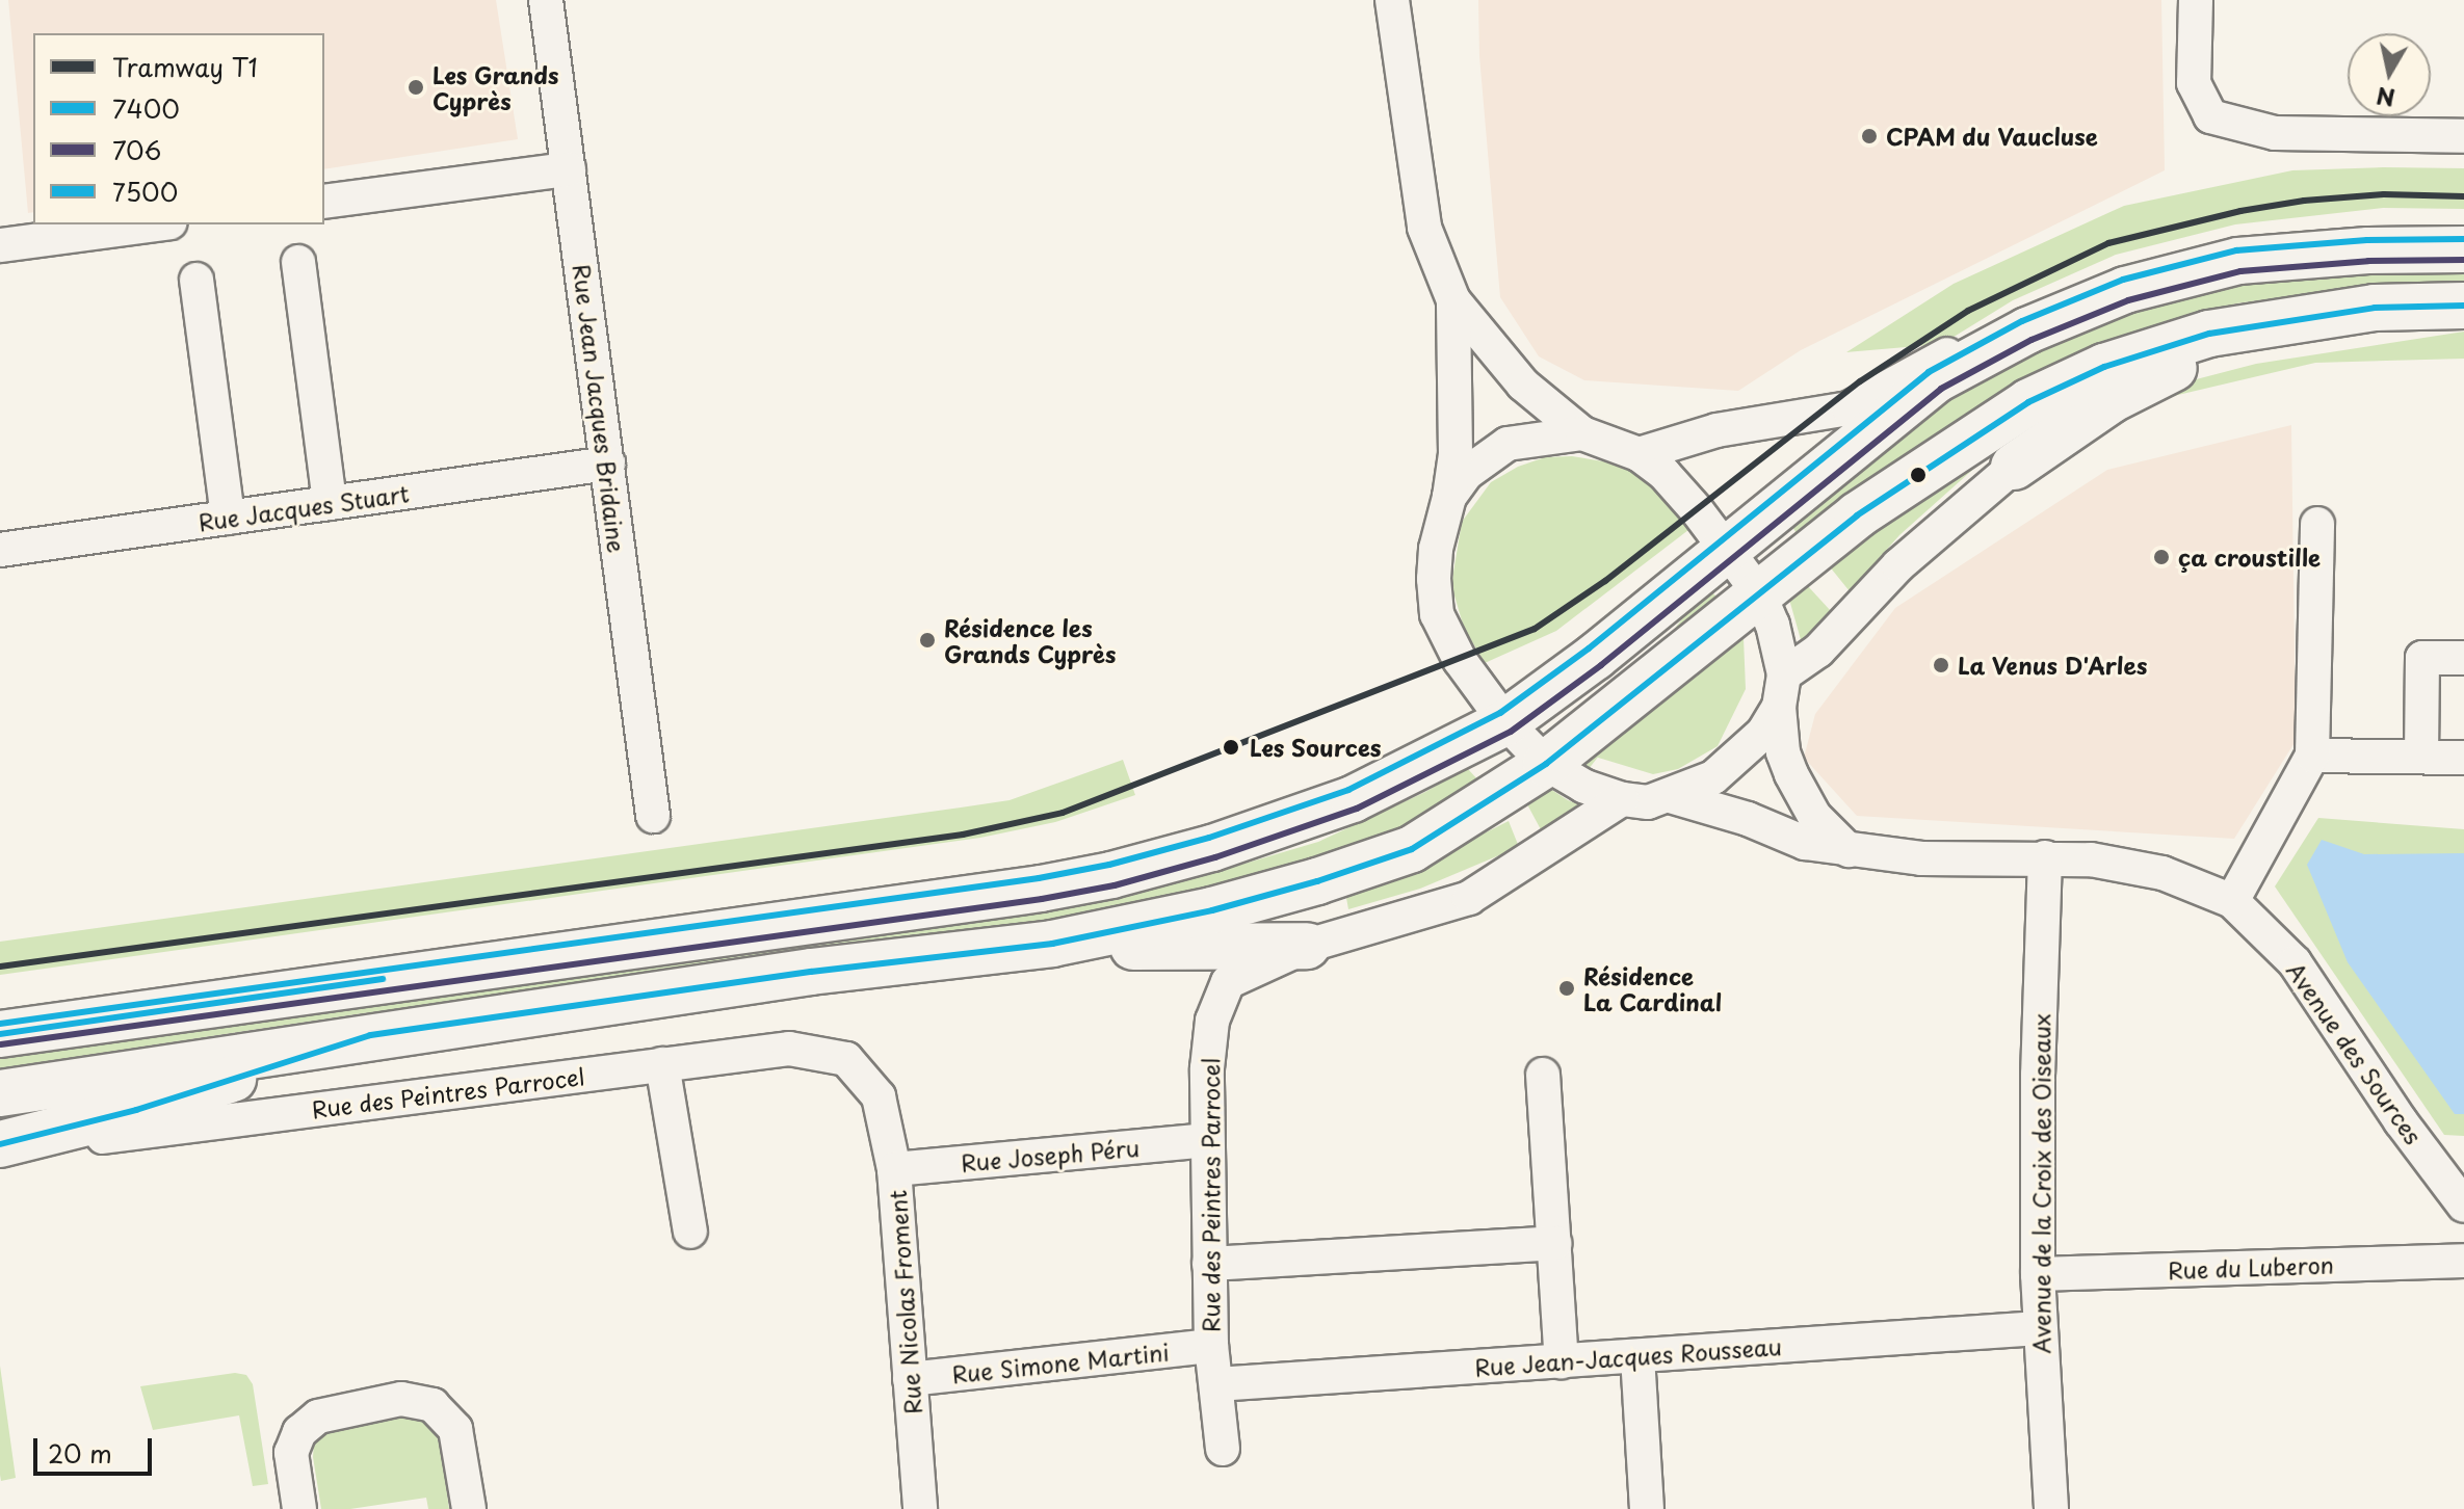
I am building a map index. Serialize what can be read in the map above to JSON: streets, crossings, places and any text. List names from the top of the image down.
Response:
{
  "streets": {
    "street": [
      "Rue Jean Jacques Bridaine",
      "Rue Jacques Stuart",
      "Avenue des Sources",
      "Rue des Peintres Parrocel",
      "Rue Joseph Péru",
      "Avenue de la Croix des Oiseaux",
      "Rue du Luberon",
      "Rue Nicolas Froment",
      "Rue Jean-Jacques Rousseau",
      "Rue Simone Martini"
    ]
  },
  "crossings": [
    ["Rue Jean Jacques Bridaine", "Rue Jacques Stuart"],
    ["Avenue des Sources", "Avenue de la Croix des Oiseaux"],
    ["Rue des Peintres Parrocel", "Rue Joseph Péru"],
    ["Rue des Peintres Parrocel", "Rue Nicolas Froment"],
    ["Rue des Peintres Parrocel", "Rue Jean-Jacques Rousseau"],
    ["Rue des Peintres Parrocel", "Rue Simone Martini"],
    ["Rue Joseph Péru", "Rue Nicolas Froment"],
    ["Avenue de la Croix des Oiseaux", "Rue du Luberon"],
    ["Avenue de la Croix des Oiseaux", "Rue Jean-Jacques Rousseau"],
    ["Rue Nicolas Froment", "Rue Simone Martini"]
  ],
  "places": [
    "Les Grands Cyprès",
    "CPAM du Vaucluse",
    "ça croustille",
    "Résidence les Grands Cyprès",
    "La Venus D'Arles",
    "Les Sources",
    "Résidence La Cardinal"
  ],
  "lines": [
    "tram line T1",
    "transit line 7500",
    "transit line 706",
    "transit line 7400"
  ],
  "legend": [
    "Tramway T1",
    "7400",
    "706",
    "7500"
  ],
  "scale_bar": "20 m",
  "north": "bottom"
}
